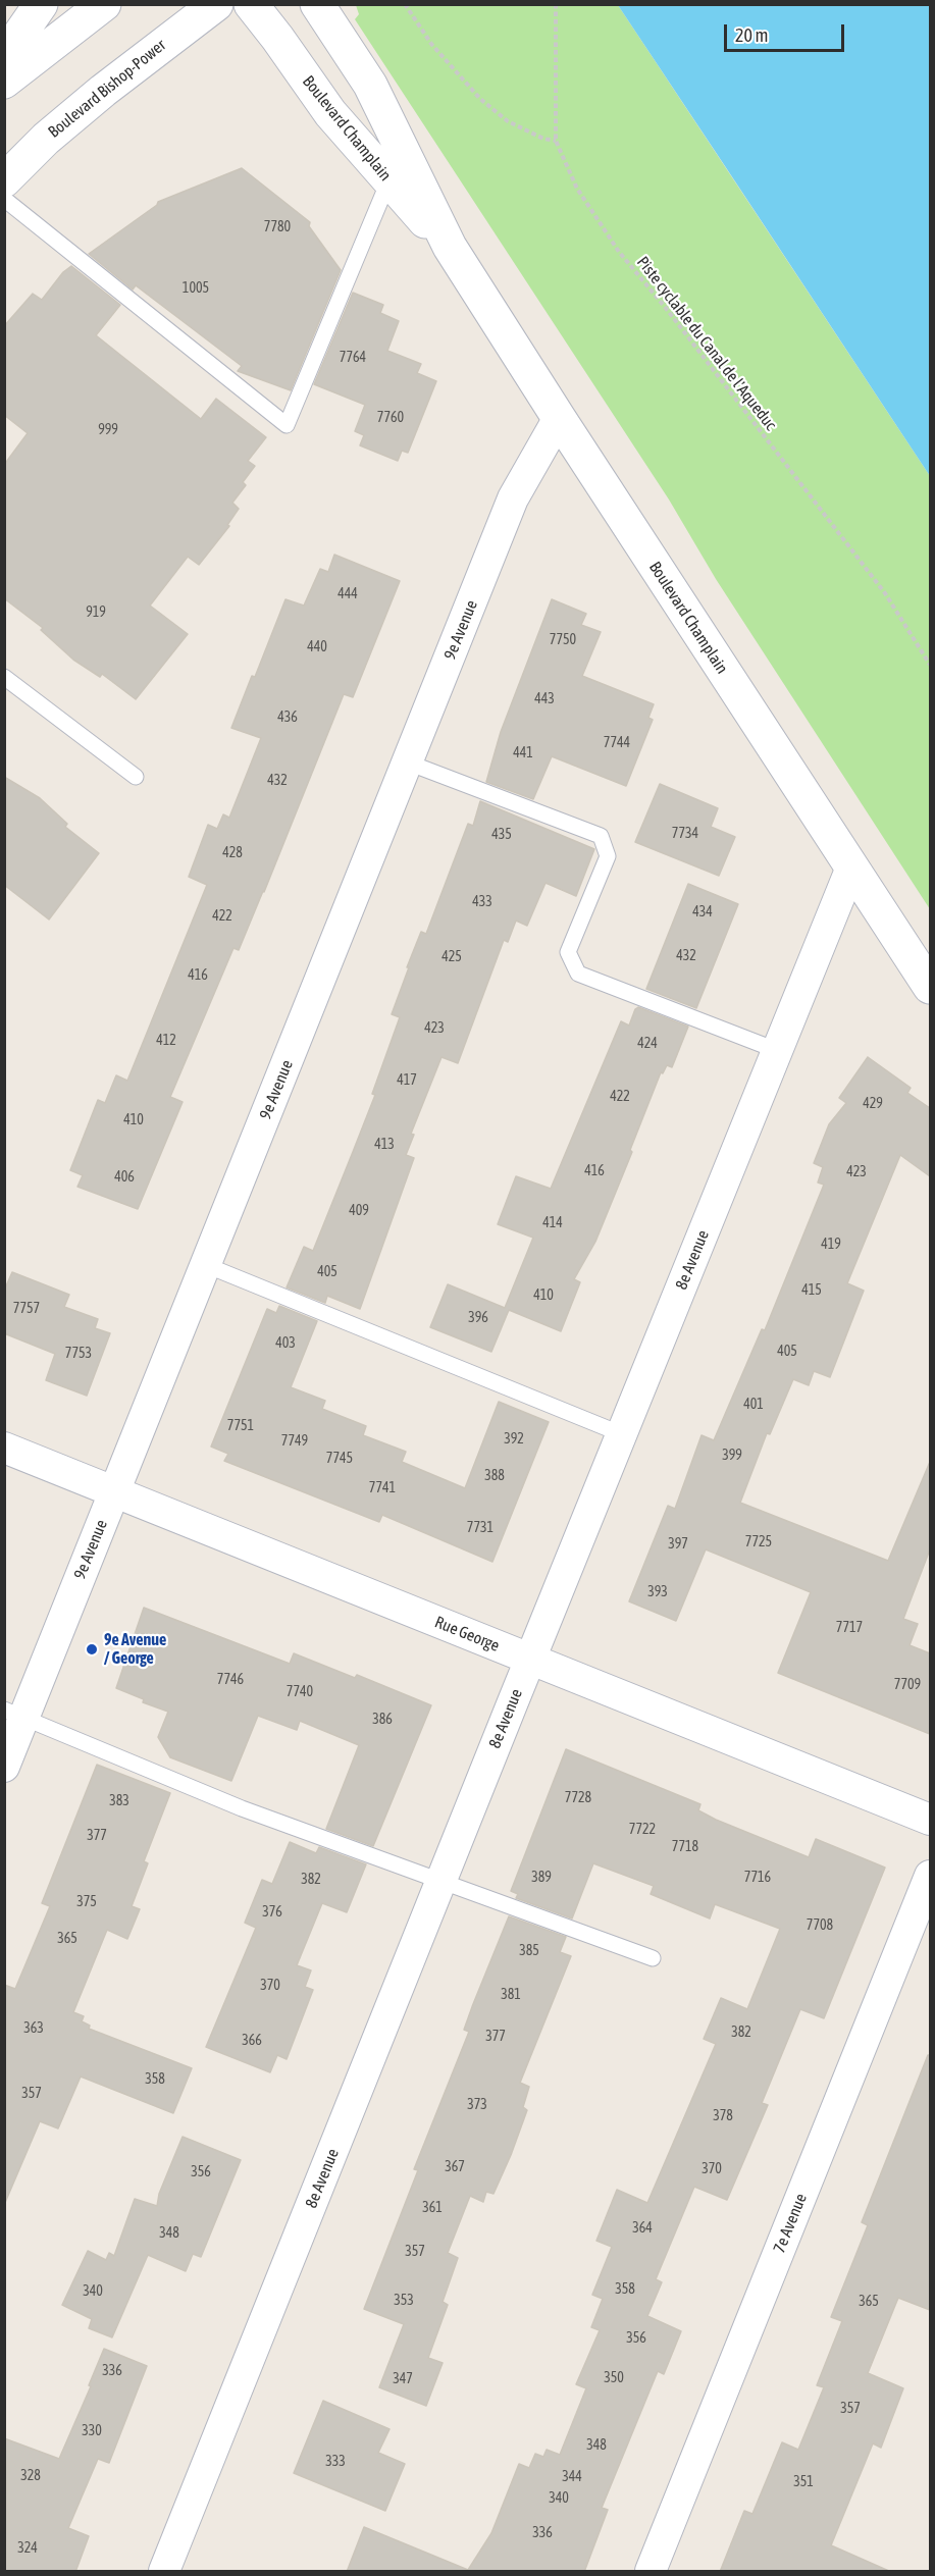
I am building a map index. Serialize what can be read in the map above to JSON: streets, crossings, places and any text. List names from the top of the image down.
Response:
{
  "streets": {
    "main road": ["Boulevard Bishop-Power", "Boulevard Champlain"],
    "street": [
      "9e Avenue",
      "8e Avenue",
      "Rue George",
      "7e Avenue"
    ],
    "path": ["Piste cyclable du Canal de l'Aqueduc"]
  },
  "crossings": [
    ["Boulevard Champlain", "9e Avenue"],
    ["Boulevard Champlain", "8e Avenue"],
    ["9e Avenue", "Rue George"],
    ["8e Avenue", "Rue George"]
  ],
  "places": ["9e Avenue / George"],
  "house_numbers": [
    "7780",
    "1005",
    "7764",
    "7760",
    "999",
    "444",
    "919",
    "7750",
    "440",
    "443",
    "436",
    "7744",
    "441",
    "432",
    "7734",
    "435",
    "428",
    "433",
    "434",
    "422",
    "432",
    "425",
    "416",
    "423",
    "412",
    "424",
    "417",
    "422",
    "429",
    "410",
    "413",
    "416",
    "423",
    "406",
    "409",
    "414",
    "419",
    "405",
    "415",
    "410",
    "7757",
    "396",
    "403",
    "405",
    "7753",
    "401",
    "7751",
    "392",
    "7749",
    "399",
    "7745",
    "388",
    "7741",
    "7731",
    "7725",
    "397",
    "393",
    "7717",
    "7746",
    "7709",
    "7740",
    "386",
    "7728",
    "383",
    "7722",
    "377",
    "7718",
    "389",
    "7716",
    "382",
    "375",
    "376",
    "7708",
    "365",
    "385",
    "370",
    "381",
    "363",
    "382",
    "377",
    "366",
    "358",
    "357",
    "373",
    "378",
    "367",
    "370",
    "356",
    "361",
    "364",
    "348",
    "357",
    "358",
    "340",
    "353",
    "365",
    "356",
    "336",
    "350",
    "347",
    "357",
    "330",
    "348",
    "333",
    "328",
    "344",
    "351",
    "340",
    "336",
    "324"
  ],
  "scale_bar": "20 m"
}
